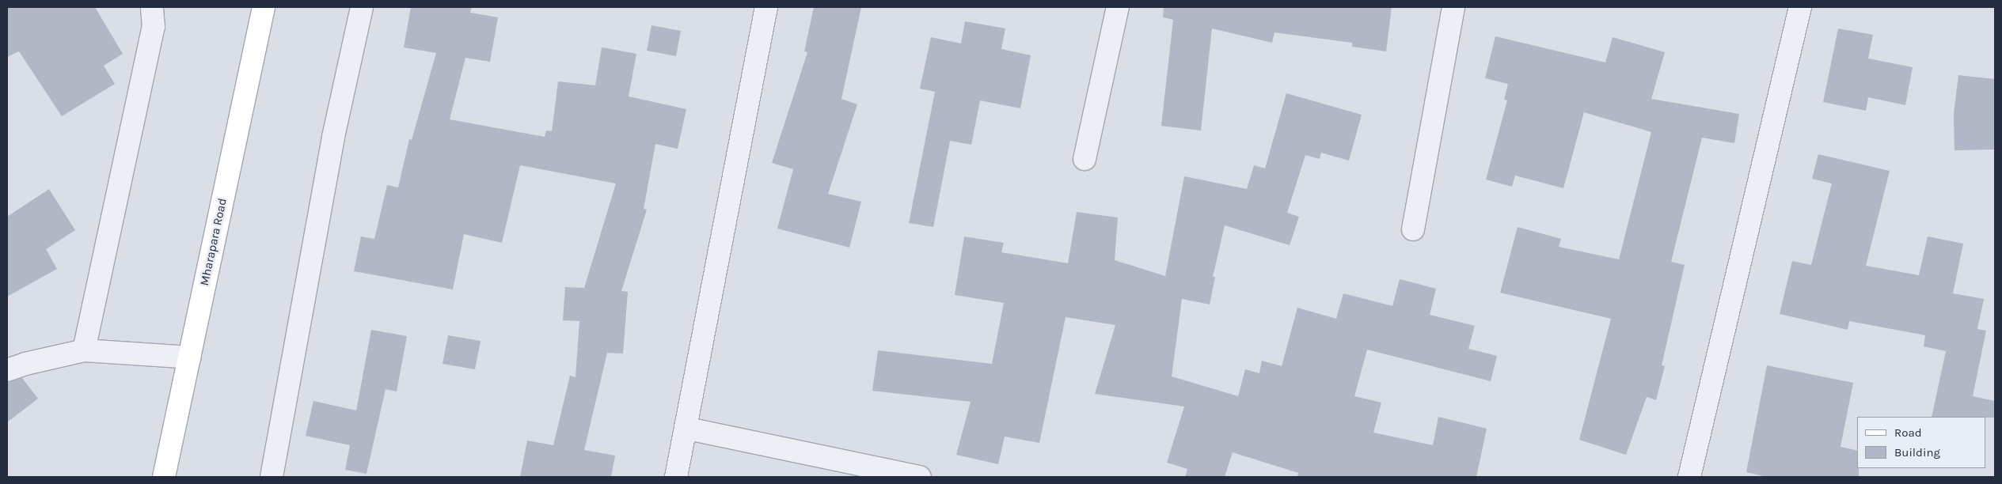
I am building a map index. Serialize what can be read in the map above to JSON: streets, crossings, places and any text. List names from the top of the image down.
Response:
{
  "streets": {
    "main road": ["Mharapara Road"]
  },
  "legend": ["Road", "Building"]
}
